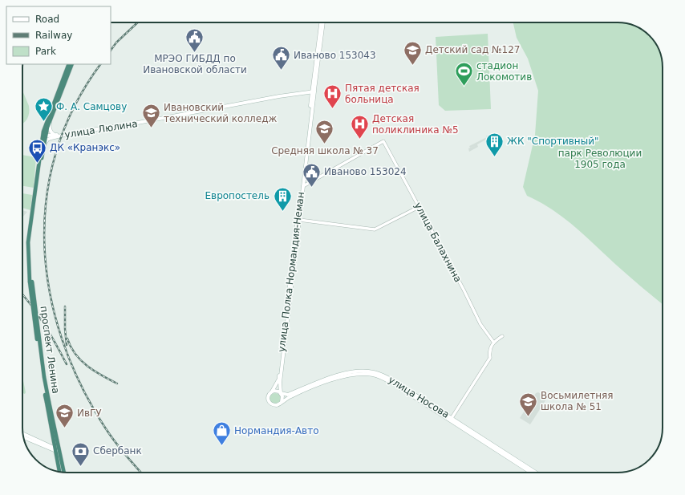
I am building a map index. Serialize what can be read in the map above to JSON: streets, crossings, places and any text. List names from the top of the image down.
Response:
{
  "streets": {
    "highway": ["проспект Ленина"],
    "main road": ["улица Люлина", "улица Полка Нормандия-Неман", "улица Носова"],
    "street": ["улица Балахнина"]
  },
  "crossings": [
    ["улица Люлина", "улица Полка Нормандия-Неман"],
    ["улица Люлина", "проспект Ленина"],
    ["улица Балахнина", "улица Полка Нормандия-Неман"],
    ["улица Полка Нормандия-Неман", "улица Носова"]
  ],
  "parks": ["парк Революции 1905 года"],
  "places": {
    "public building": ["МРЭО ГИБДД по Ивановской области", "Иваново 153043", "Иваново 153024"],
    "school or university": [
      "Детский сад №127",
      "Ивановский технический колледж",
      "Средняя школа № 37",
      "Восьмилетняя школа № 51",
      "ИвГУ"
    ],
    "sports": ["стадион Локомотив"],
    "hospital": ["Пятая детская больница", "Детская поликлиника №5"],
    "place": ["Ф. А. Самцову"],
    "building": ["ЖК \"Спортивный\"", "Европостель"],
    "bus stop": ["ДК «Кранэкс»"],
    "shop": ["Нормандия-Авто"],
    "bank": ["Сбербанк"]
  },
  "legend": ["Road", "Railway", "Park"]
}
